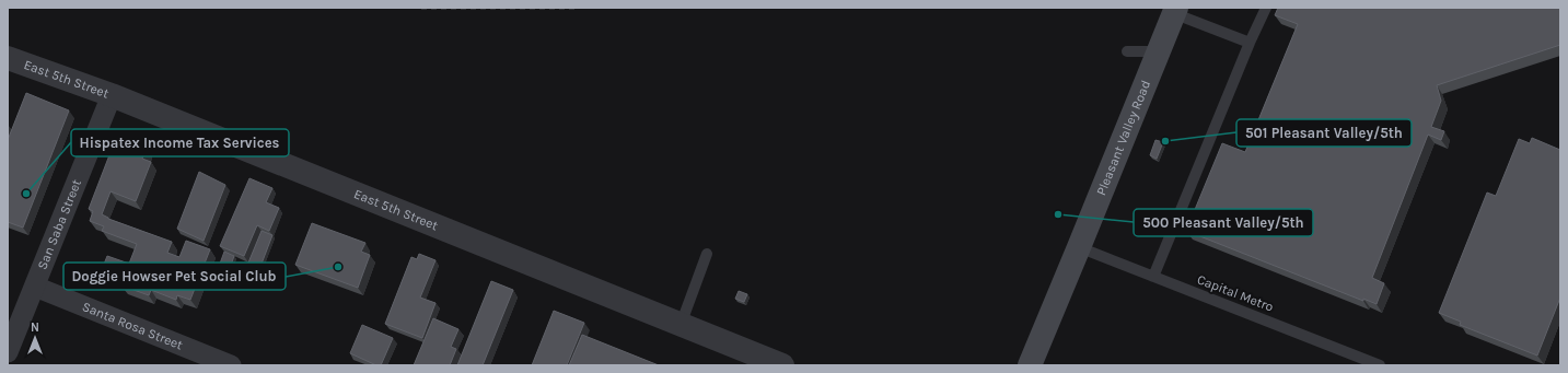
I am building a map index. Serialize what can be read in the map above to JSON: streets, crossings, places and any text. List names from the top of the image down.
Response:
{
  "streets": {
    "main road": ["Pleasant Valley Road"],
    "street": ["East 5th Street", "San Saba Street", "Santa Rosa Street"],
    "lane": ["Capital Metro"]
  },
  "crossings": [
    ["East 5th Street", "San Saba Street"],
    ["Pleasant Valley Road", "Capital Metro"],
    ["San Saba Street", "Santa Rosa Street"]
  ],
  "places": [
    "501 Pleasant Valley/5th",
    "Hispatex Income Tax Services",
    "500 Pleasant Valley/5th",
    "Doggie Howser Pet Social Club"
  ],
  "north": "top"
}
